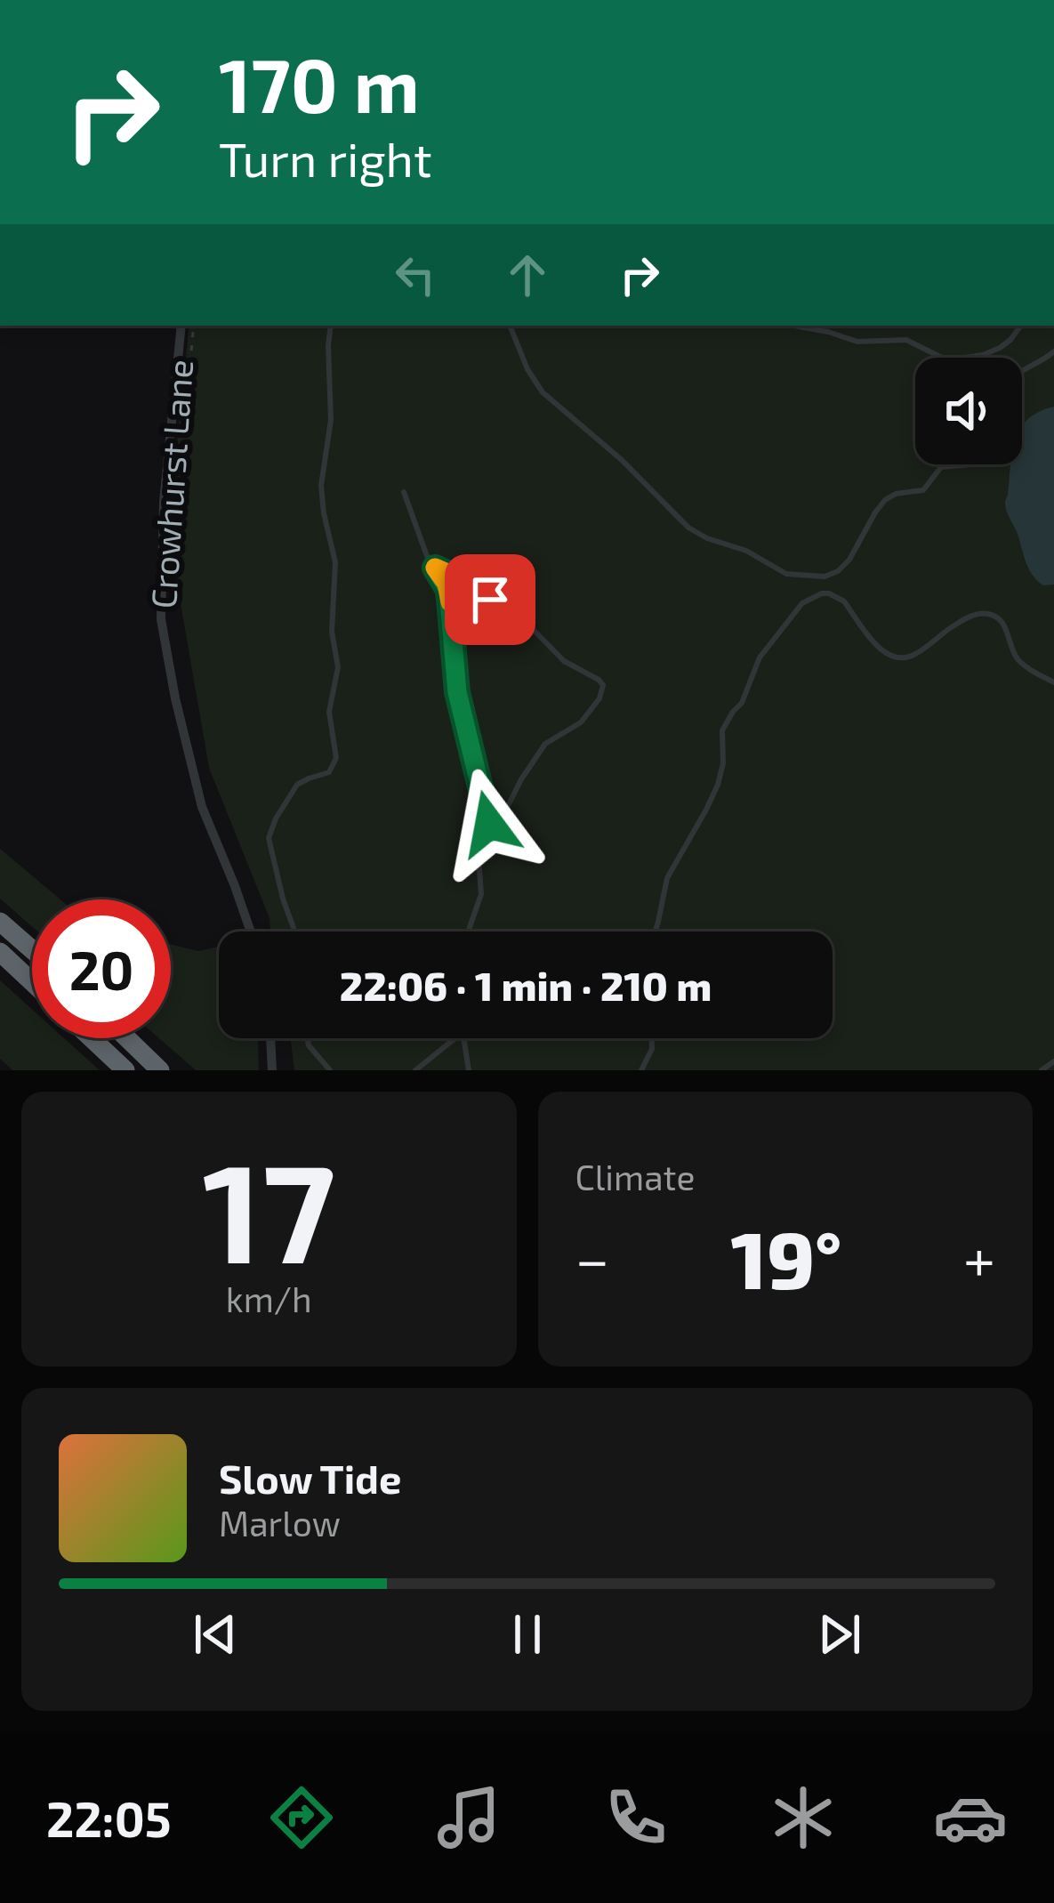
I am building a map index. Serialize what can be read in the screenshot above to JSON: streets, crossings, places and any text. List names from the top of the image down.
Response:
{
  "streets": {
    "street": ["Crowhurst Lane"]
  },
  "page": {
    "turn": ["170 m", "Turn right"],
    "limit": "20",
    "trip": "22:06 · 1 min · 210 m",
    "tile": [
      ["17", "km/h"],
      "Climate"
    ],
    "heat": ["−", "19°", "+"],
    "song": ["Slow Tide", "Marlow"],
    "tabs": "22:05"
  }
}
